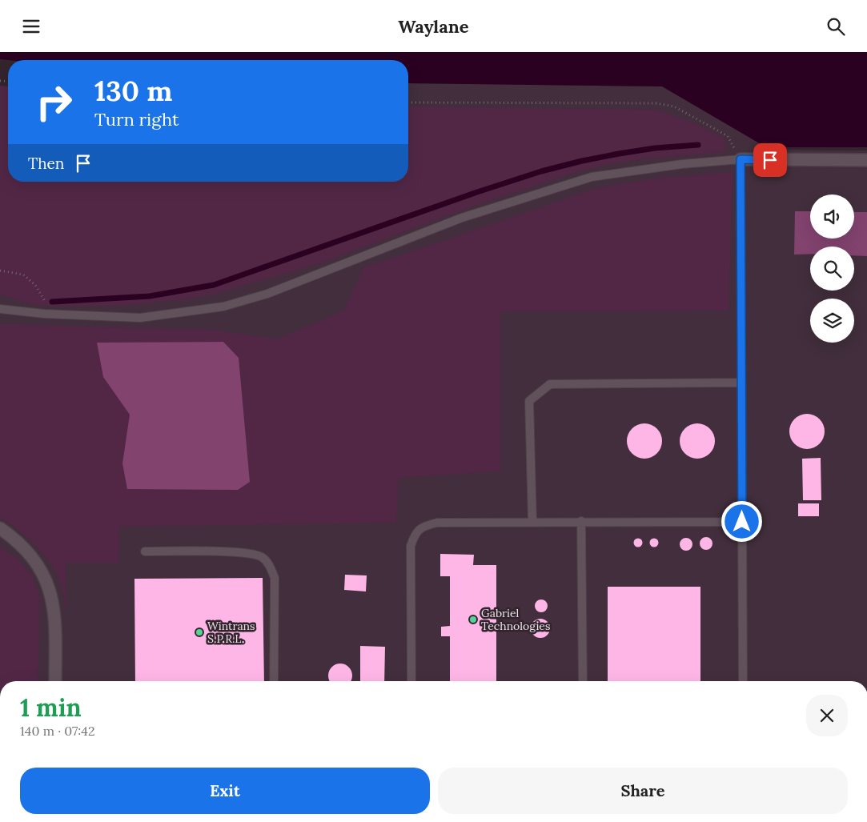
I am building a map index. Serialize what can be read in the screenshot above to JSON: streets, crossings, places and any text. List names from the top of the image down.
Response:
{
  "places": ["Gabriel Technologies", "Wintrans S.P.R.L."],
  "page": {
    "header": "Waylane",
    "turn": ["130 m", "Turn right"],
    "then": "Then",
    "heading": ["1 min", "140 m · 07:42"],
    "buttons": ["Exit", "Share"]
  }
}
